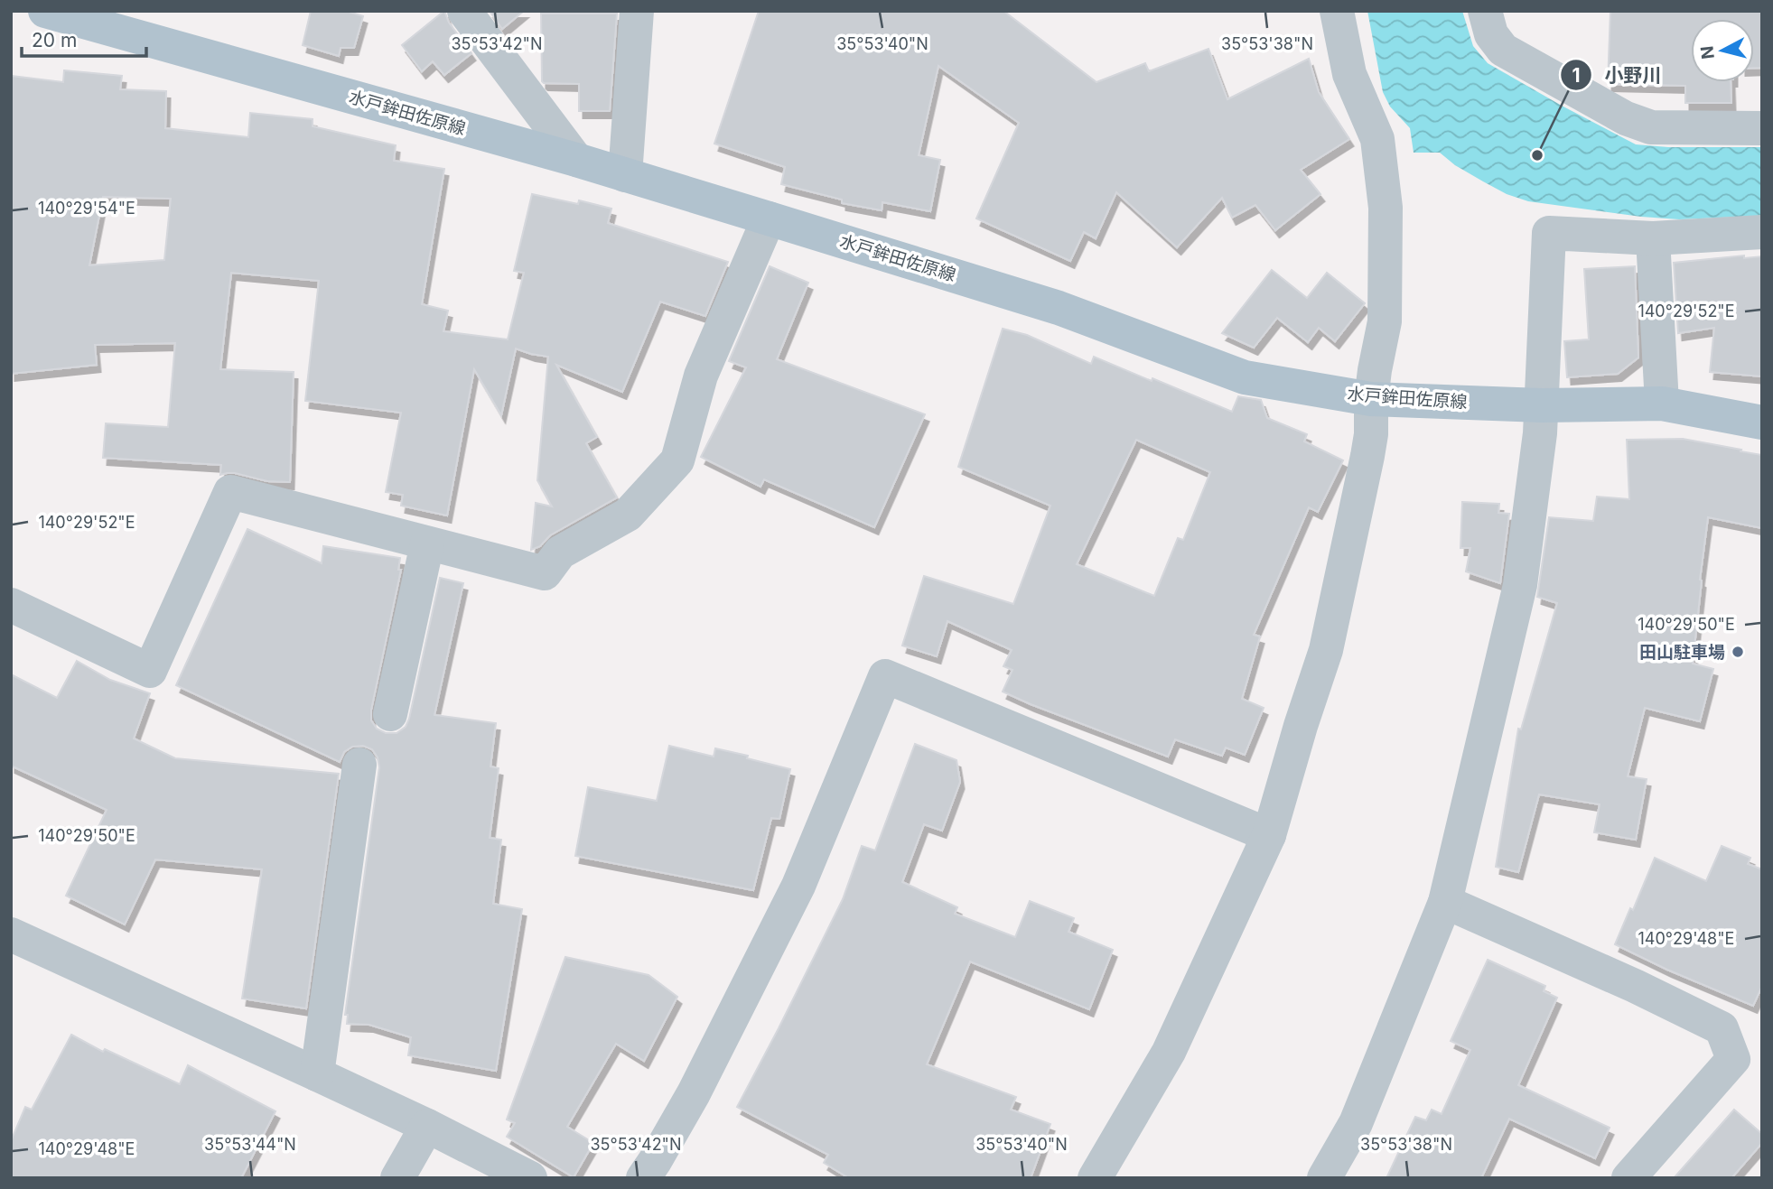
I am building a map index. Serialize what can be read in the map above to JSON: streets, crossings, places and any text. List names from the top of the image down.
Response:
{
  "streets": {
    "main road": ["水戸鉾田佐原線"]
  },
  "places": ["小野川", "田山駐車場"],
  "scale_bar": "20 m",
  "north": "left",
  "coordinates": [
    "35°53'42\"N",
    "35°53'40\"N",
    "35°53'38\"N",
    "140°29'54\"E",
    "140°29'52\"E",
    "140°29'50\"E",
    "140°29'48\"E",
    "35°53'44\"N"
  ]
}
